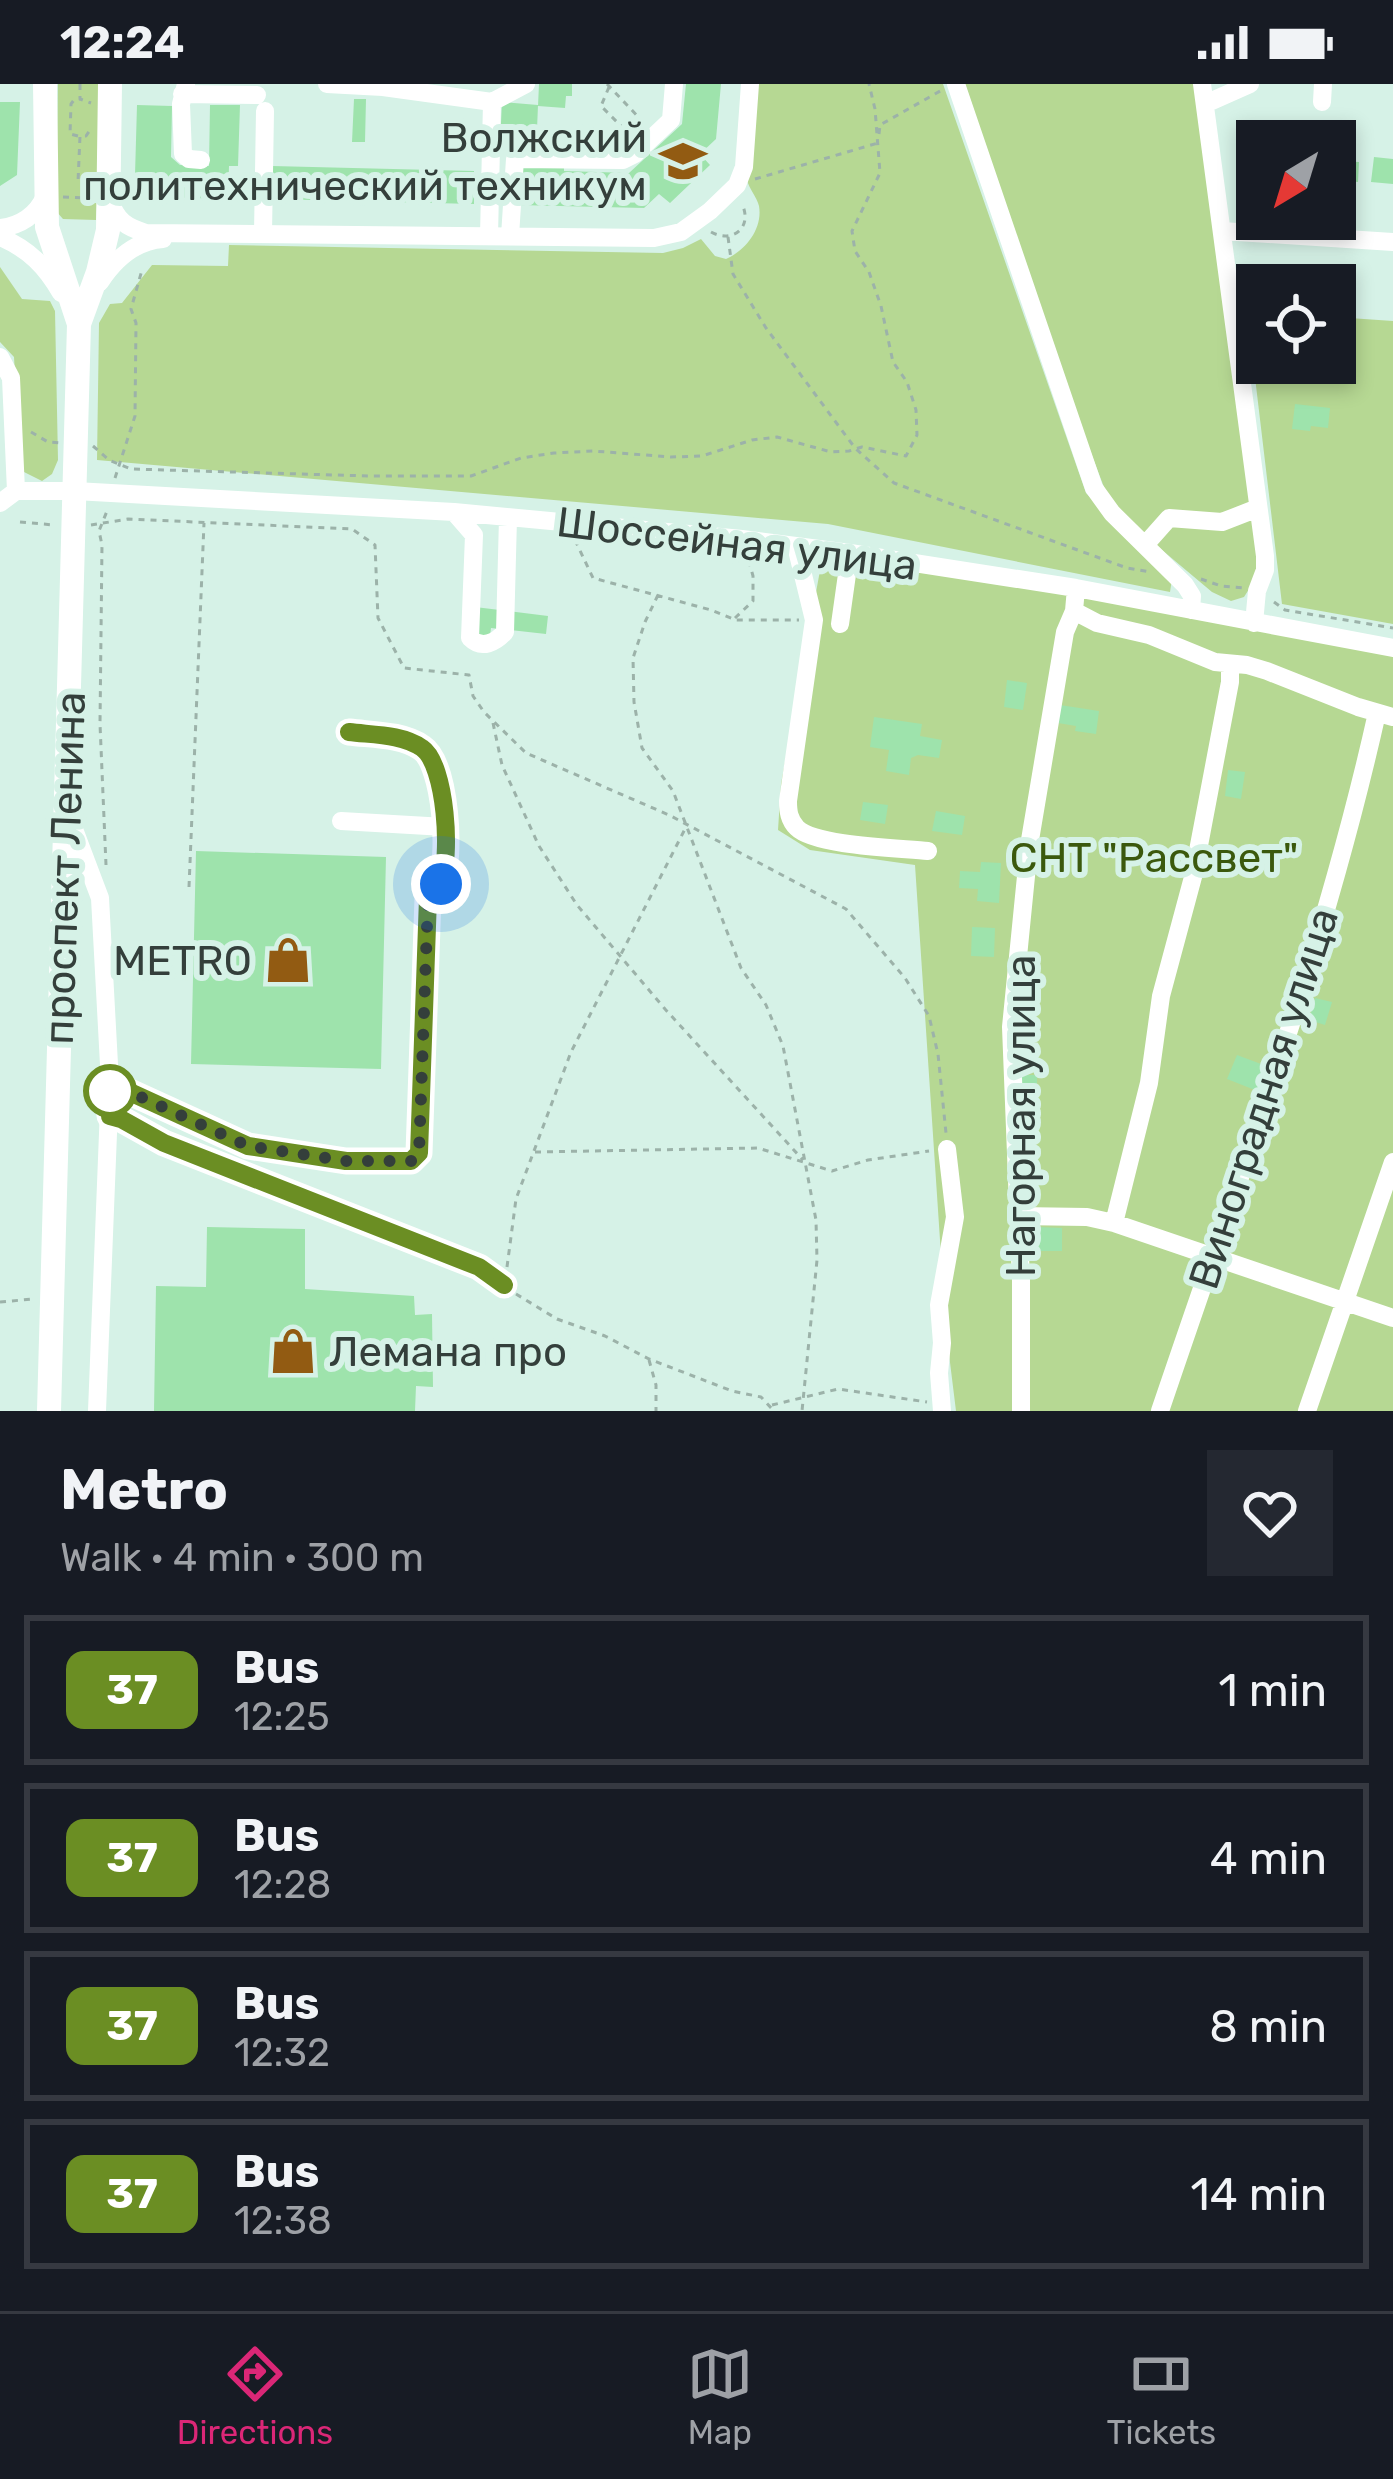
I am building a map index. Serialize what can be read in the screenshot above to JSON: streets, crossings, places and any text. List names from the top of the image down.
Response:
{
  "streets": {
    "main road": ["проспект Ленина"],
    "street": ["Шоссейная улица", "Виноградная улица", "Нагорная улица"]
  },
  "crossings": [
    ["Шоссейная улица", "проспект Ленина"],
    ["Шоссейная улица", "Нагорная улица"]
  ],
  "parks": ["СНТ \"Рассвет\""],
  "places": {
    "school or university": ["Волжский политехнический техникум"],
    "shop": ["METRO", "Лемана про"]
  },
  "lines": ["bus line 37"],
  "north": "bottom left",
  "page": {
    "status": "12:24",
    "heading": ["Metro", "Walk · 4 min · 300 m"],
    "list": [
      {
        "mark": "37",
        "name": "Bus",
        "note": "12:25",
        "value": "1 min"
      },
      {
        "mark": "37",
        "name": "Bus",
        "note": "12:28",
        "value": "4 min"
      },
      {
        "mark": "37",
        "name": "Bus",
        "note": "12:32",
        "value": "8 min"
      },
      {
        "mark": "37",
        "name": "Bus",
        "note": "12:38",
        "value": "14 min"
      }
    ],
    "tabs": ["Directions", "Map", "Tickets"]
  }
}
